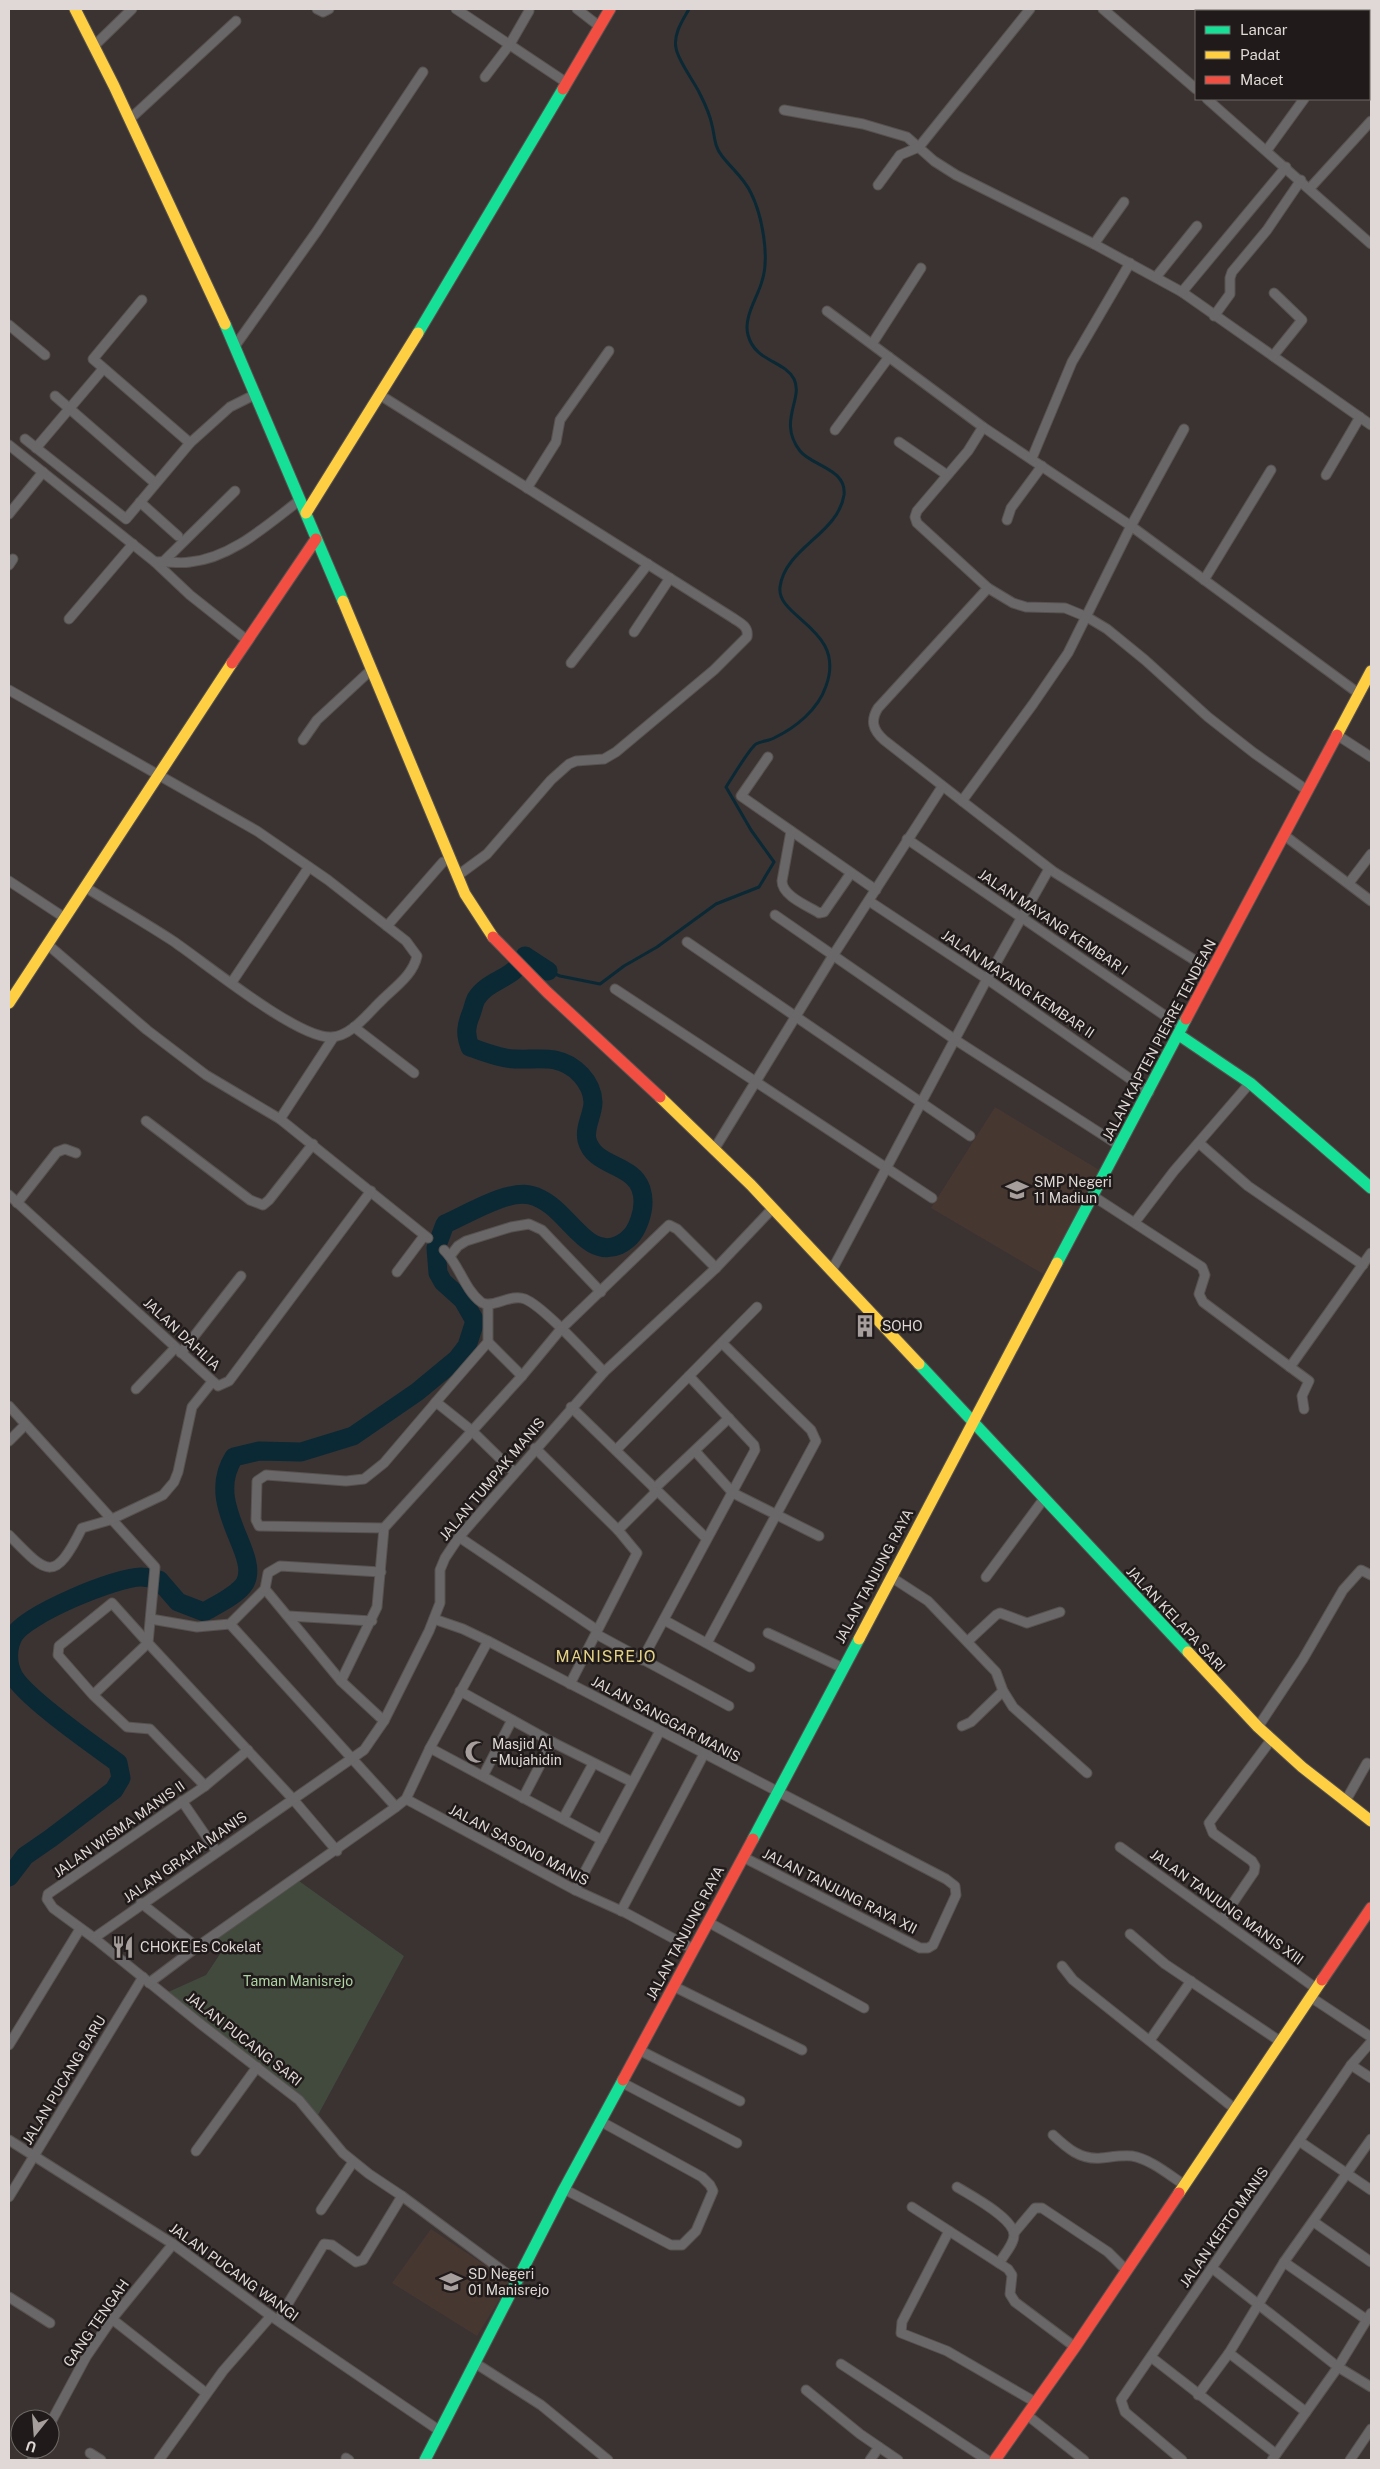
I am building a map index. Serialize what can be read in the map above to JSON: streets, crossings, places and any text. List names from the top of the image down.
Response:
{
  "streets": {
    "main road": ["JALAN KAPTEN PIERRE TENDEAN", "JALAN TANJUNG RAYA", "JALAN KELAPA SARI"],
    "street": [
      "JALAN MAYANG KEMBAR I",
      "JALAN MAYANG KEMBAR II",
      "JALAN DAHLIA",
      "JALAN TUMPAK MANIS",
      "JALAN SANGGAR MANIS",
      "JALAN WISMA MANIS II",
      "JALAN SASONO MANIS",
      "JALAN GRAHA MANIS",
      "JALAN TANJUNG RAYA XII",
      "JALAN TANJUNG MANIS XIII",
      "JALAN PUCANG SARI",
      "JALAN PUCANG BARU",
      "JALAN KERTO MANIS",
      "JALAN PUCANG WANGI",
      "GANG TENGAH"
    ]
  },
  "crossings": [
    ["JALAN MAYANG KEMBAR I", "JALAN KAPTEN PIERRE TENDEAN"],
    ["JALAN MAYANG KEMBAR II", "JALAN KAPTEN PIERRE TENDEAN"],
    ["JALAN KAPTEN PIERRE TENDEAN", "JALAN TANJUNG RAYA"],
    ["JALAN KAPTEN PIERRE TENDEAN", "JALAN KELAPA SARI"],
    ["JALAN TUMPAK MANIS", "JALAN KELAPA SARI"],
    ["JALAN TUMPAK MANIS", "JALAN SANGGAR MANIS"],
    ["JALAN TUMPAK MANIS", "JALAN GRAHA MANIS"],
    ["JALAN TANJUNG RAYA", "JALAN KELAPA SARI"],
    ["JALAN TANJUNG RAYA", "JALAN SANGGAR MANIS"],
    ["JALAN TANJUNG RAYA", "JALAN SASONO MANIS"],
    ["JALAN TANJUNG RAYA", "JALAN TANJUNG RAYA XII"],
    ["JALAN TANJUNG RAYA", "JALAN PUCANG SARI"],
    ["JALAN TANJUNG RAYA", "JALAN PUCANG WANGI"],
    ["JALAN SANGGAR MANIS", "JALAN TANJUNG RAYA XII"],
    ["JALAN WISMA MANIS II", "JALAN PUCANG SARI"],
    ["JALAN GRAHA MANIS", "JALAN PUCANG SARI"],
    ["JALAN PUCANG SARI", "JALAN PUCANG BARU"],
    ["JALAN PUCANG BARU", "JALAN PUCANG WANGI"],
    ["JALAN PUCANG WANGI", "GANG TENGAH"]
  ],
  "districts": ["MANISREJO"],
  "parks": ["Taman Manisrejo"],
  "places": {
    "school or university": ["SMP Negeri 11 Madiun", "SD Negeri 01 Manisrejo"],
    "building": ["SOHO"],
    "mosque": ["Masjid Al - Mujahidin"],
    "restaurant": ["CHOKE Es Cokelat"]
  },
  "legend": ["Lancar", "Padat", "Macet"],
  "north": "bottom"
}
